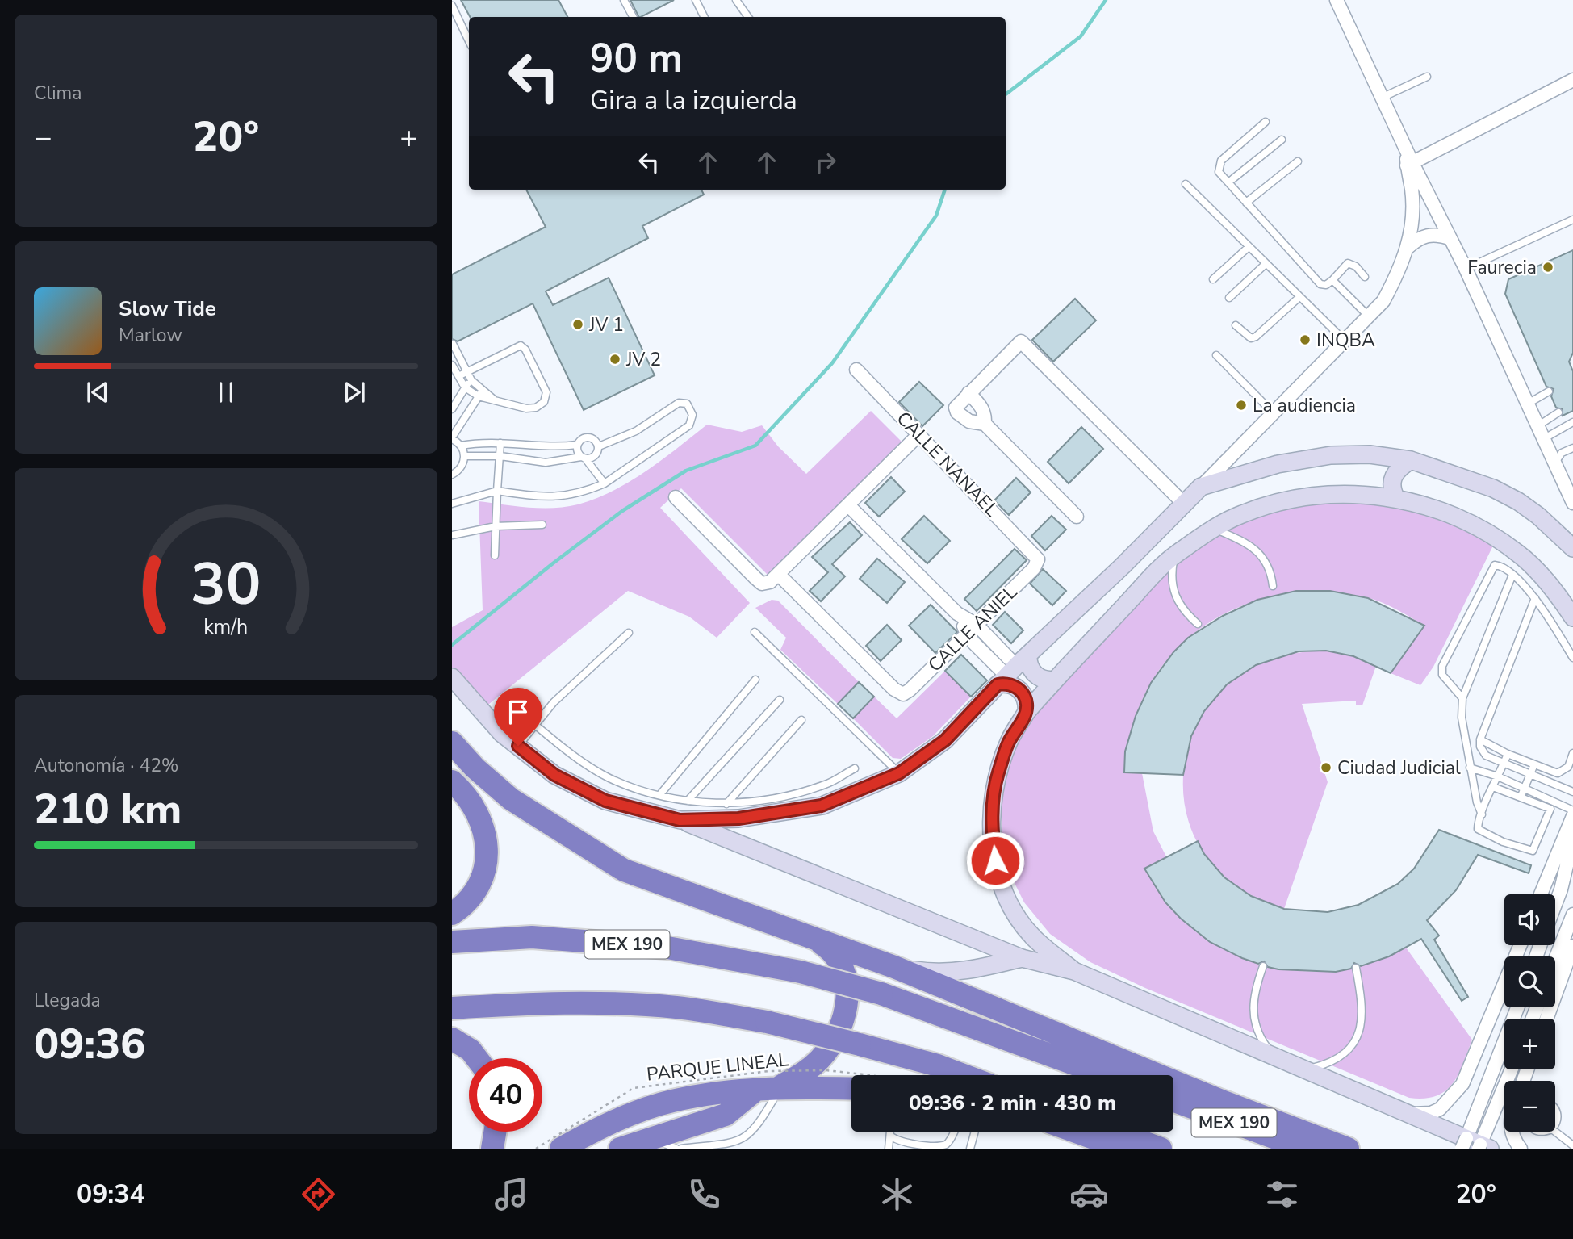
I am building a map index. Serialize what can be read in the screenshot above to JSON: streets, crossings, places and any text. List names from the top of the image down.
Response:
{
  "streets": {
    "highway": ["MEX 190"],
    "street": ["CALLE NANAEL", "CALLE ANIEL"],
    "path": ["PARQUE LINEAL"]
  },
  "crossings": [
    ["CALLE NANAEL", "CALLE ANIEL"]
  ],
  "places": [
    "Faurecia",
    "JV 1",
    "INQBA",
    "JV 2",
    "La audiencia",
    "Ciudad Judicial"
  ],
  "page": {
    "tile": [
      "Clima",
      ["Autonomía · 42%", "210 km"],
      ["Llegada", "09:36"]
    ],
    "turn": ["90 m", "Gira a la izquierda"],
    "heat": ["−", "20°", "+"],
    "song": ["Slow Tide", "Marlow"],
    "map_buttons": ["+", "−"],
    "limit": "40",
    "trip": "09:36 · 2 min · 430 m",
    "tabs": ["09:34", "20°"],
    "gauge": ["30", "km/h"]
  }
}
